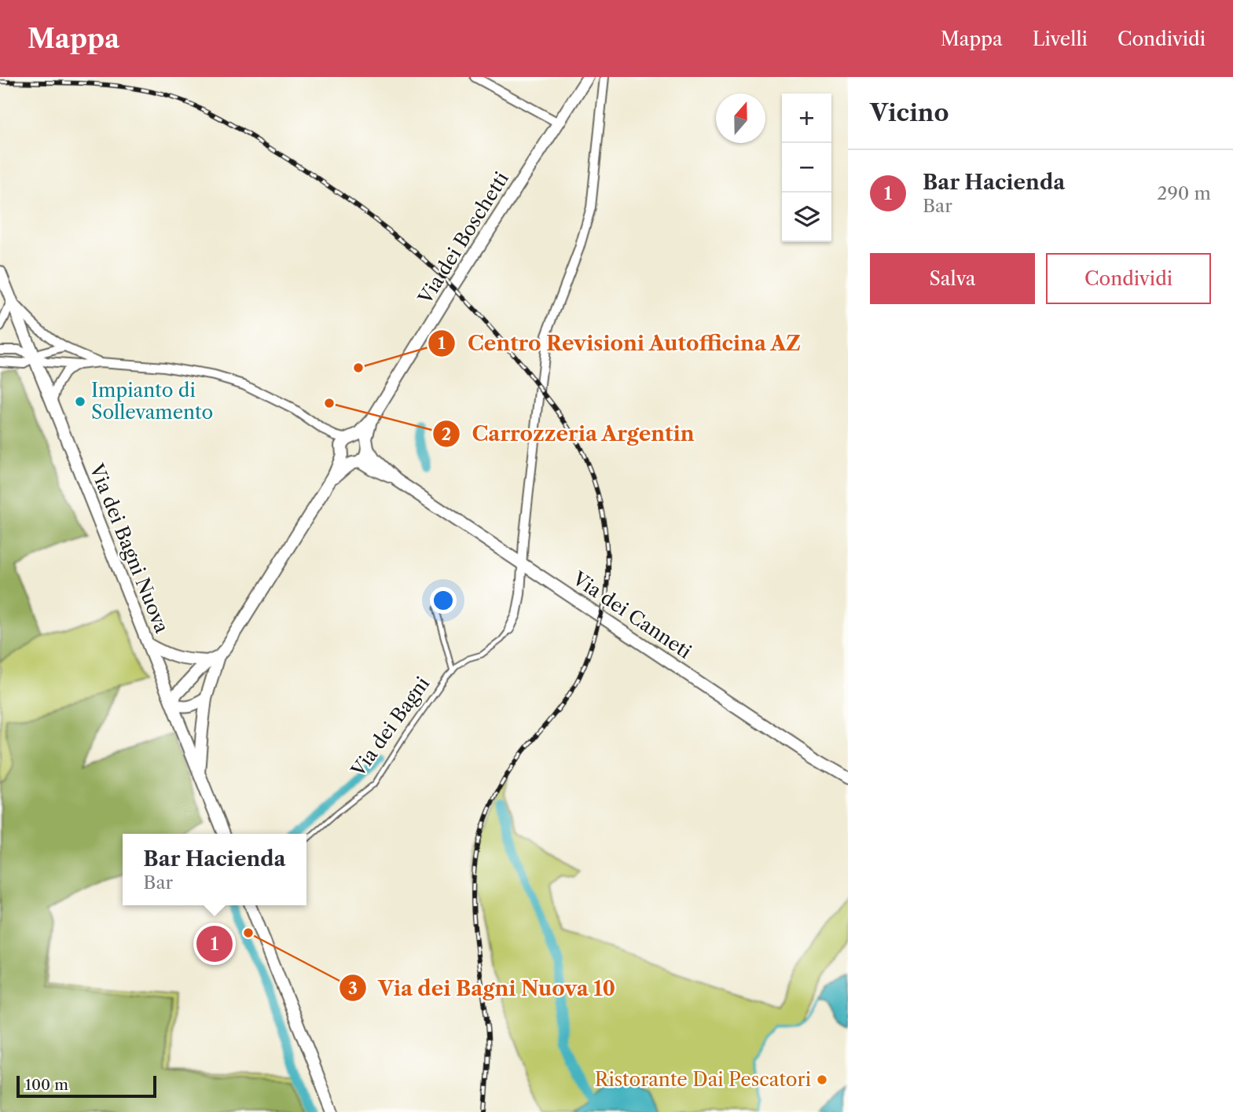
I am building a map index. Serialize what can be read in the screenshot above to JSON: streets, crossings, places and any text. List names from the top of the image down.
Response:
{
  "streets": {
    "street": ["Via dei Boschetti", "Via dei Bagni Nuova", "Via dei Canneti"],
    "lane": ["Via dei Bagni"]
  },
  "crossings": [
    ["Via dei Boschetti", "Via dei Bagni Nuova"],
    ["Via dei Boschetti", "Via dei Canneti"]
  ],
  "places": [
    "Centro Revisioni Autofficina AZ",
    "Impianto di Sollevamento",
    "Carrozzeria Argentin",
    "Via dei Bagni Nuova 10",
    "Ristorante Dai Pescatori"
  ],
  "scale_bar": "100 m",
  "north": "top",
  "page": {
    "header": "Mappa",
    "nav": ["Mappa", "Livelli", "Condividi"],
    "heading": "Vicino",
    "map_buttons": ["+", "−"],
    "list": [
      {
        "mark": "1",
        "name": "Bar Hacienda",
        "note": "Bar",
        "value": "290 m"
      }
    ],
    "buttons": ["Salva", "Condividi"],
    "popup": ["Bar Hacienda", "Bar"],
    "pins": "1",
    "scale": "100 m"
  }
}
